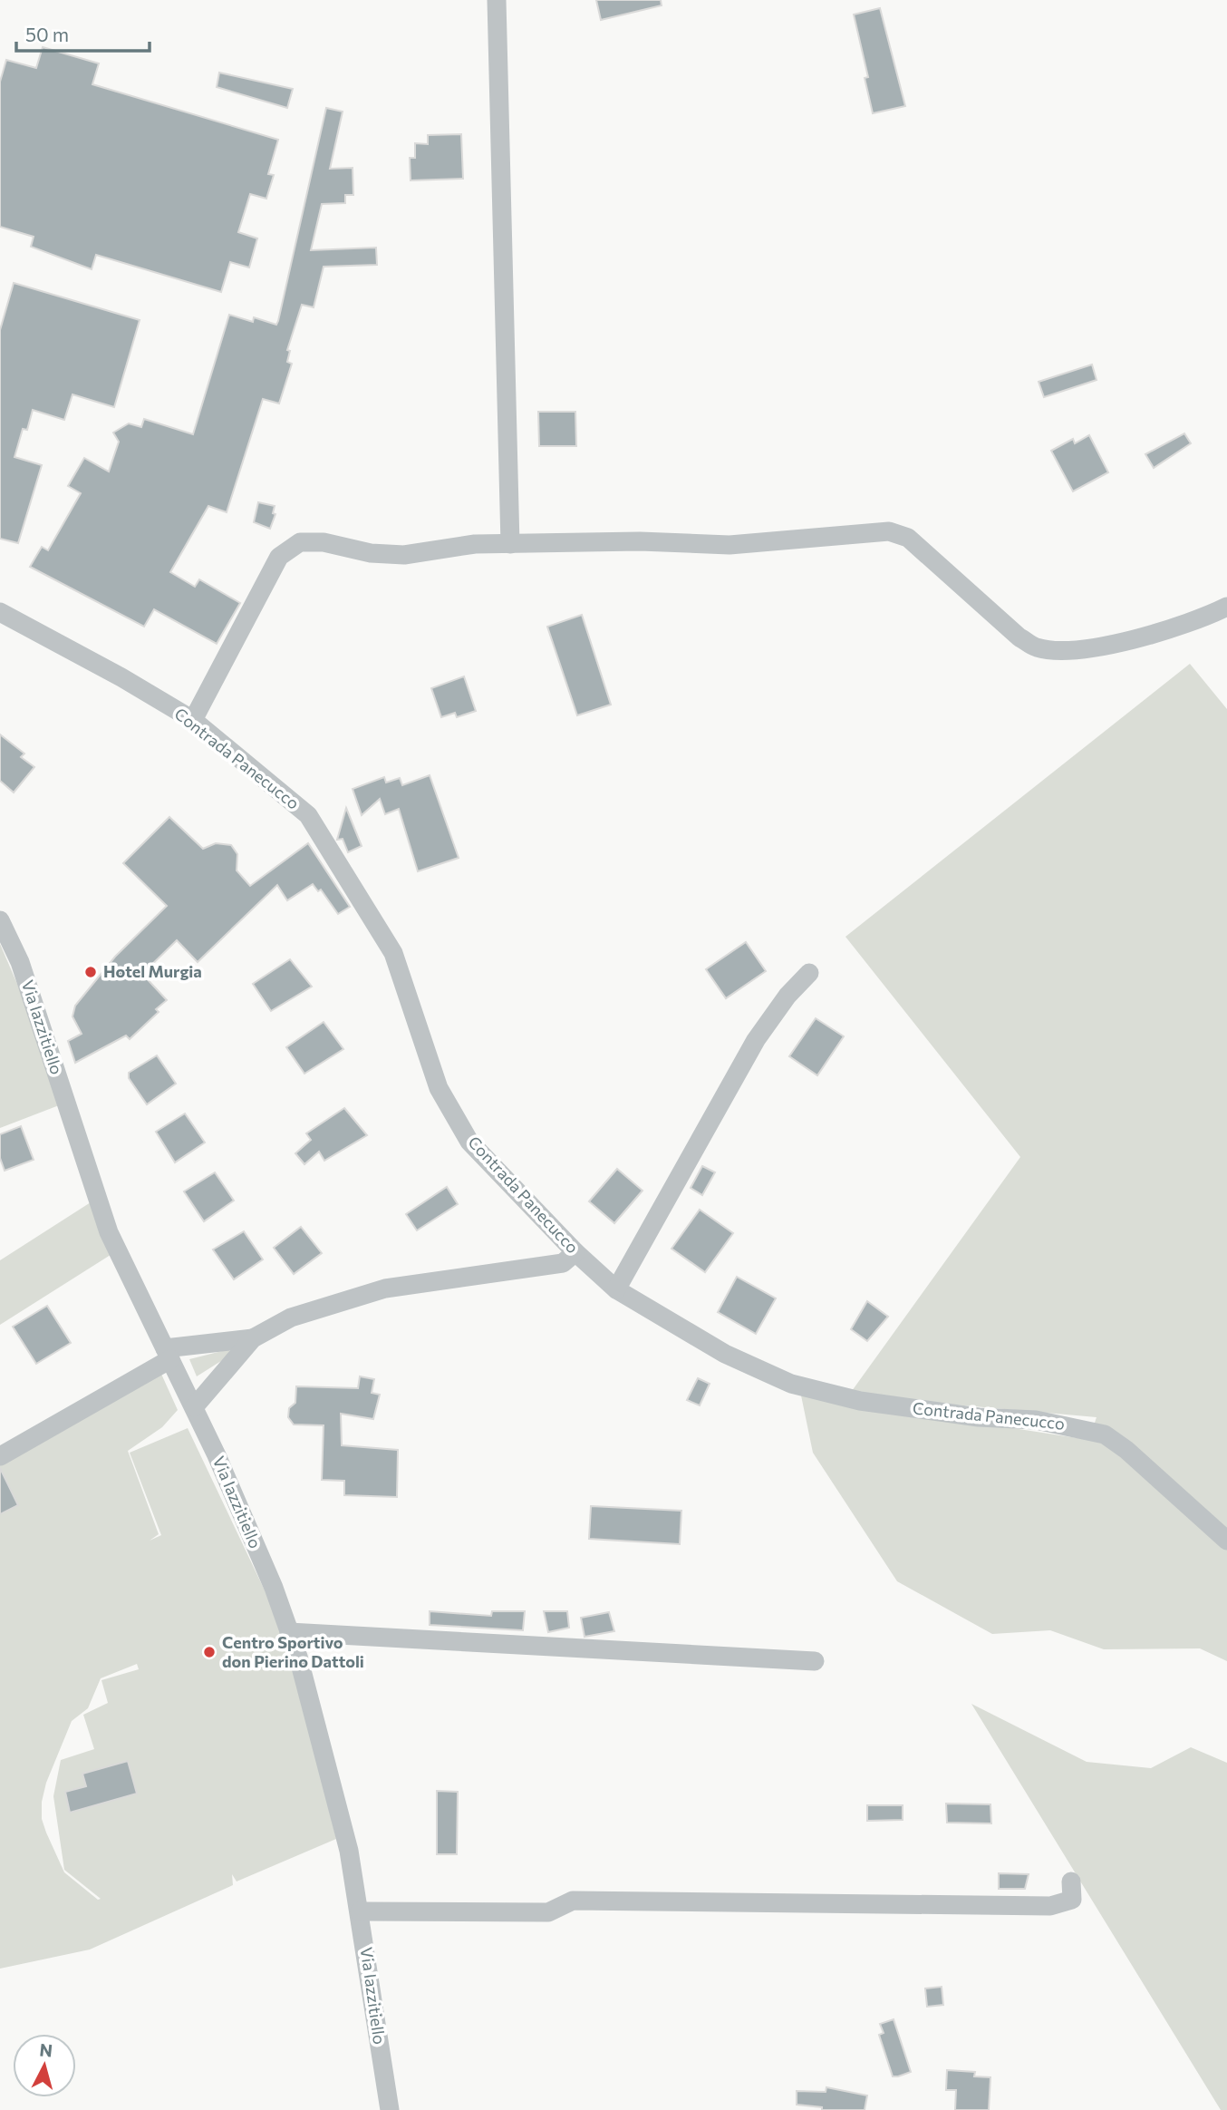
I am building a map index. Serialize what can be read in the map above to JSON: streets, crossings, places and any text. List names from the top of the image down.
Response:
{
  "streets": {
    "street": ["Contrada Panecucco", "Via Iazzitiello"]
  },
  "places": ["Hotel Murgia", "Centro Sportivo don Pierino Dattoli"],
  "scale_bar": "50 m",
  "north": "top"
}
